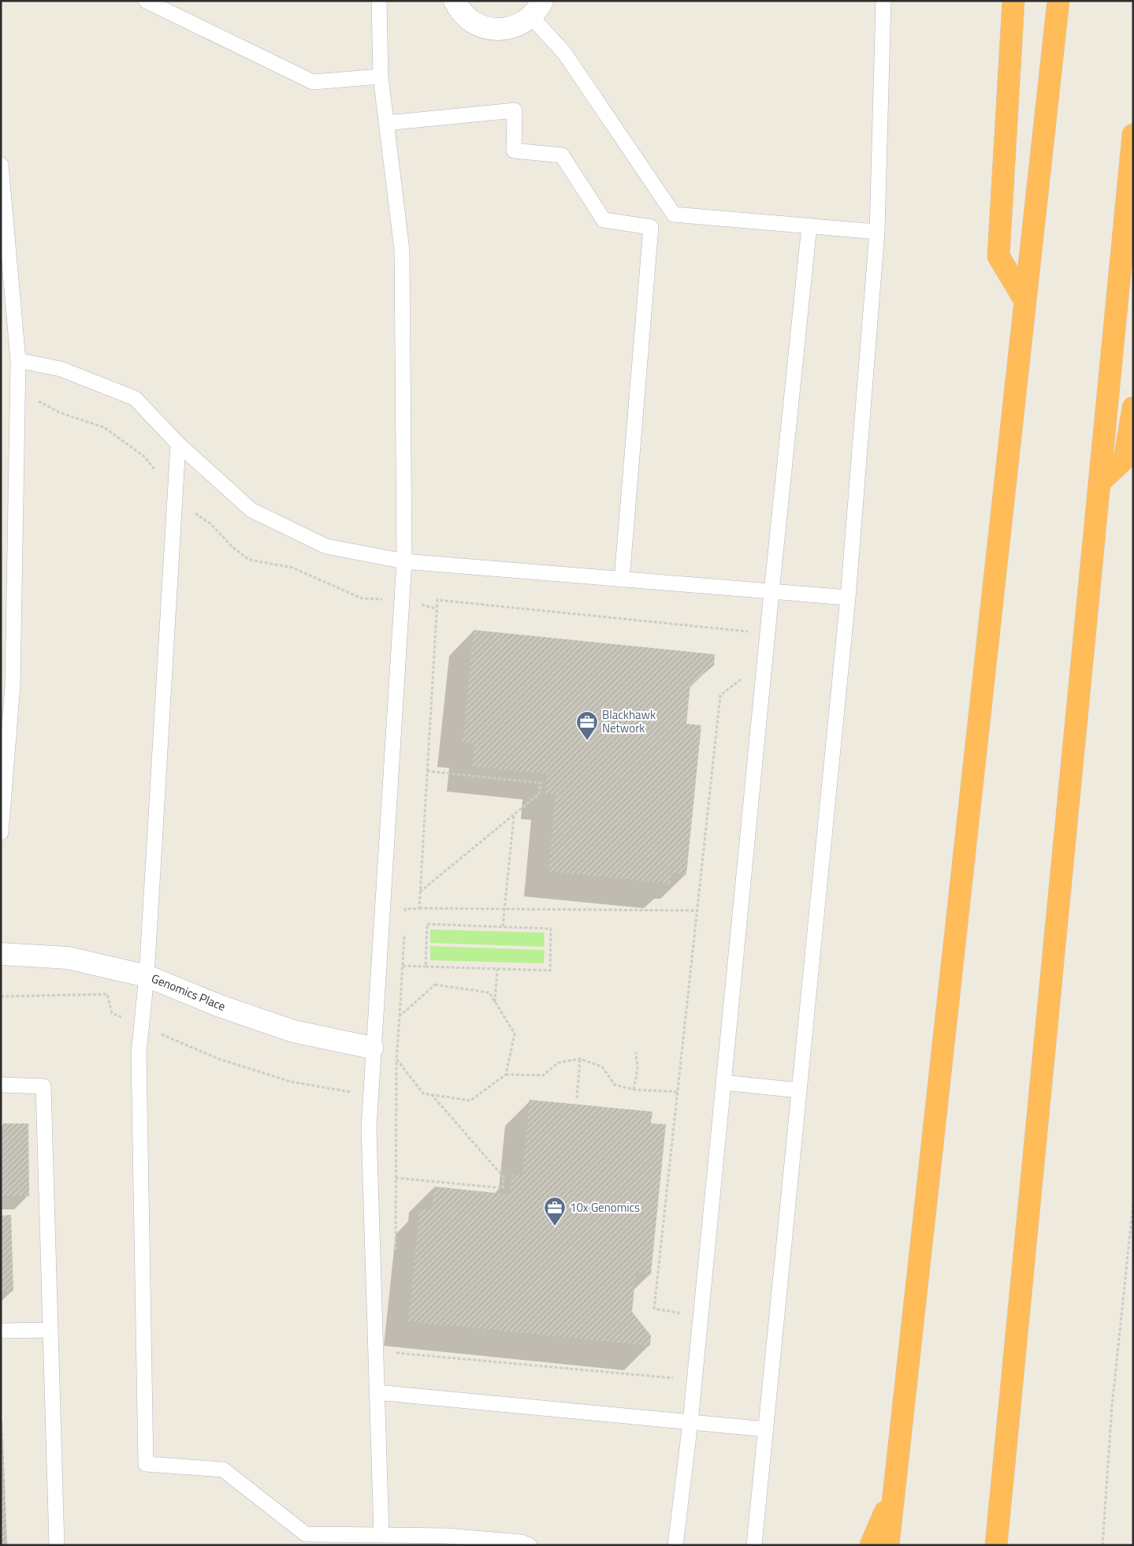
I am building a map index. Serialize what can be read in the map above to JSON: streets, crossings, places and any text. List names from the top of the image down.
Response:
{
  "streets": {
    "street": ["Genomics Place"]
  },
  "places": {
    "office": ["Blackhawk Network", "10x Genomics"]
  }
}
